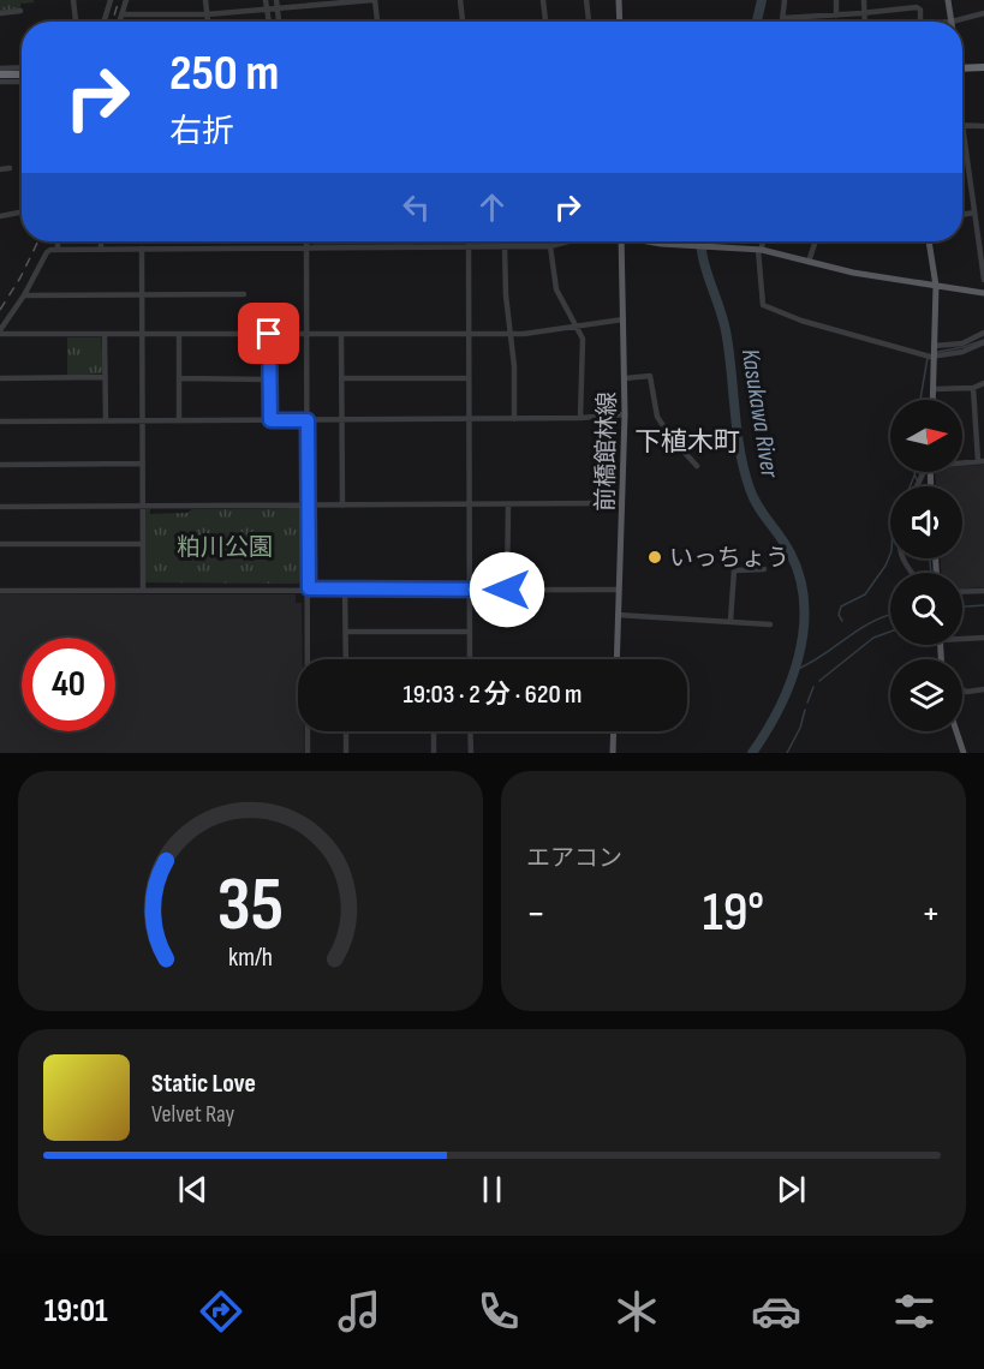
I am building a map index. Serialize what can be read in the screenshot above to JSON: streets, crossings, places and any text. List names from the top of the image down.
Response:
{
  "streets": {
    "main road": ["前橋館林線"]
  },
  "districts": ["下植木町"],
  "water": ["Kasukawa River"],
  "parks": ["粕川公園"],
  "places": ["いっちょう"],
  "north": "right",
  "page": {
    "turn": ["250 m", "右折"],
    "limit": "40",
    "trip": "19:03 · 2 分 · 620 m",
    "tile": "エアコン",
    "heat": ["−", "19°", "+"],
    "song": ["Static Love", "Velvet Ray"],
    "tabs": "19:01",
    "gauge": ["35", "km/h"]
  }
}
